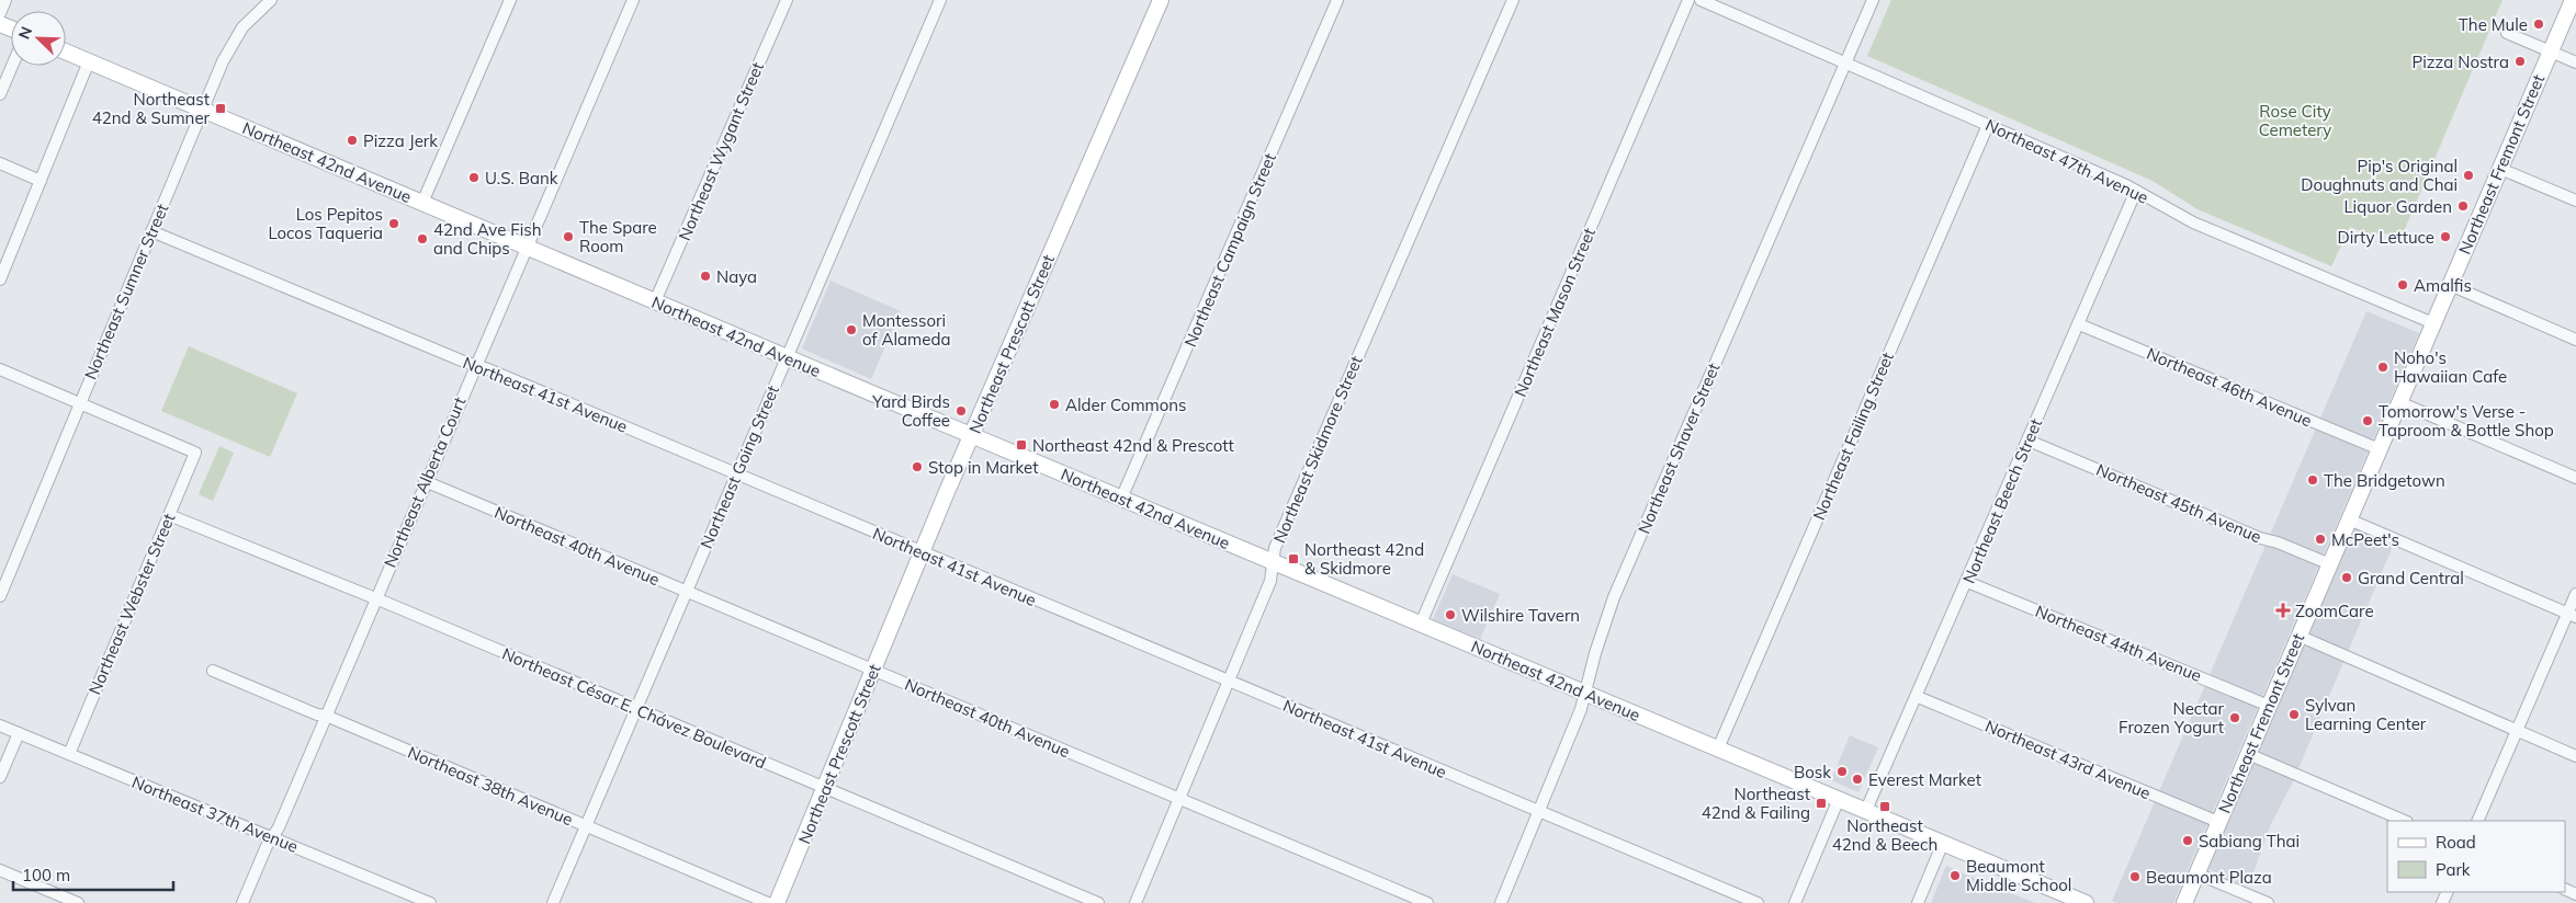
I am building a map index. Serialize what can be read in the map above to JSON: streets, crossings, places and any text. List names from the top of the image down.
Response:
{
  "streets": {
    "street": [
      "Northeast Wygant Street",
      "Northeast 47th Avenue",
      "Northeast 42nd Avenue",
      "Northeast Fremont Street",
      "Northeast Campaign Street",
      "Northeast Sumner Street",
      "Northeast Mason Street",
      "Northeast Prescott Street",
      "Northeast 46th Avenue",
      "Northeast 41st Avenue",
      "Northeast Failing Street",
      "Northeast Shaver Street",
      "Northeast Skidmore Street",
      "Northeast Going Street",
      "Northeast Alberta Court",
      "Northeast Beech Street",
      "Northeast 45th Avenue",
      "Northeast 40th Avenue",
      "Northeast Webster Street",
      "Northeast 44th Avenue",
      "Northeast César E. Chávez Boulevard",
      "Northeast 43rd Avenue",
      "Northeast 38th Avenue",
      "Northeast 37th Avenue"
    ]
  },
  "crossings": [
    ["Northeast Wygant Street", "Northeast 42nd Avenue"],
    ["Northeast 47th Avenue", "Northeast Fremont Street"],
    ["Northeast 47th Avenue", "Northeast Failing Street"],
    ["Northeast 47th Avenue", "Northeast Shaver Street"],
    ["Northeast 47th Avenue", "Northeast Beech Street"],
    ["Northeast 42nd Avenue", "Northeast Campaign Street"],
    ["Northeast 42nd Avenue", "Northeast Sumner Street"],
    ["Northeast 42nd Avenue", "Northeast Mason Street"],
    ["Northeast 42nd Avenue", "Northeast Prescott Street"],
    ["Northeast 42nd Avenue", "Northeast Failing Street"],
    ["Northeast 42nd Avenue", "Northeast Shaver Street"],
    ["Northeast 42nd Avenue", "Northeast Skidmore Street"],
    ["Northeast 42nd Avenue", "Northeast Going Street"],
    ["Northeast 42nd Avenue", "Northeast Alberta Court"],
    ["Northeast 42nd Avenue", "Northeast Beech Street"],
    ["Northeast Fremont Street", "Northeast 46th Avenue"],
    ["Northeast Fremont Street", "Northeast 45th Avenue"],
    ["Northeast Fremont Street", "Northeast 44th Avenue"],
    ["Northeast Fremont Street", "Northeast 43rd Avenue"],
    ["Northeast Sumner Street", "Northeast 41st Avenue"],
    ["Northeast Sumner Street", "Northeast Webster Street"],
    ["Northeast Prescott Street", "Northeast 41st Avenue"],
    ["Northeast Prescott Street", "Northeast 40th Avenue"],
    ["Northeast Prescott Street", "Northeast César E. Chávez Boulevard"],
    ["Northeast 46th Avenue", "Northeast Beech Street"],
    ["Northeast 41st Avenue", "Northeast Shaver Street"],
    ["Northeast 41st Avenue", "Northeast Skidmore Street"],
    ["Northeast 41st Avenue", "Northeast Going Street"],
    ["Northeast 41st Avenue", "Northeast Alberta Court"],
    ["Northeast Skidmore Street", "Northeast 40th Avenue"],
    ["Northeast Going Street", "Northeast 40th Avenue"],
    ["Northeast Going Street", "Northeast César E. Chávez Boulevard"],
    ["Northeast Going Street", "Northeast 38th Avenue"],
    ["Northeast Alberta Court", "Northeast 40th Avenue"],
    ["Northeast Alberta Court", "Northeast César E. Chávez Boulevard"],
    ["Northeast Alberta Court", "Northeast 38th Avenue"],
    ["Northeast Alberta Court", "Northeast 37th Avenue"],
    ["Northeast Beech Street", "Northeast 45th Avenue"],
    ["Northeast Beech Street", "Northeast 44th Avenue"],
    ["Northeast Beech Street", "Northeast 43rd Avenue"],
    ["Northeast Webster Street", "Northeast César E. Chávez Boulevard"],
    ["Northeast Webster Street", "Northeast 37th Avenue"]
  ],
  "parks": ["Rose City Cemetery"],
  "places": {
    "other": [
      "The Mule",
      "Pizza Nostra",
      "Pizza Jerk",
      "Pip's Original Doughnuts and Chai",
      "U.S. Bank",
      "Liquor Garden",
      "Los Pepitos Locos Taqueria",
      "The Spare Room",
      "Dirty Lettuce",
      "42nd Ave Fish and Chips",
      "Naya",
      "Amalfis",
      "Montessori of Alameda",
      "Noho's Hawaiian Cafe",
      "Alder Commons",
      "Yard Birds Coffee",
      "Tomorrow's Verse - Taproom & Bottle Shop",
      "Stop in Market",
      "The Bridgetown",
      "McPeet's",
      "Grand Central",
      "Wilshire Tavern",
      "Sylvan Learning Center",
      "Nectar Frozen Yogurt",
      "Bosk",
      "Everest Market",
      "Sabiang Thai",
      "Beaumont Middle School",
      "Beaumont Plaza"
    ],
    "transit": [
      "Northeast 42nd & Sumner",
      "Northeast 42nd & Prescott",
      "Northeast 42nd & Skidmore",
      "Northeast 42nd & Failing",
      "Northeast 42nd & Beech"
    ],
    "health": ["ZoomCare"]
  },
  "legend": ["Road", "Park"],
  "scale_bar": "100 m",
  "north": "top left"
}
